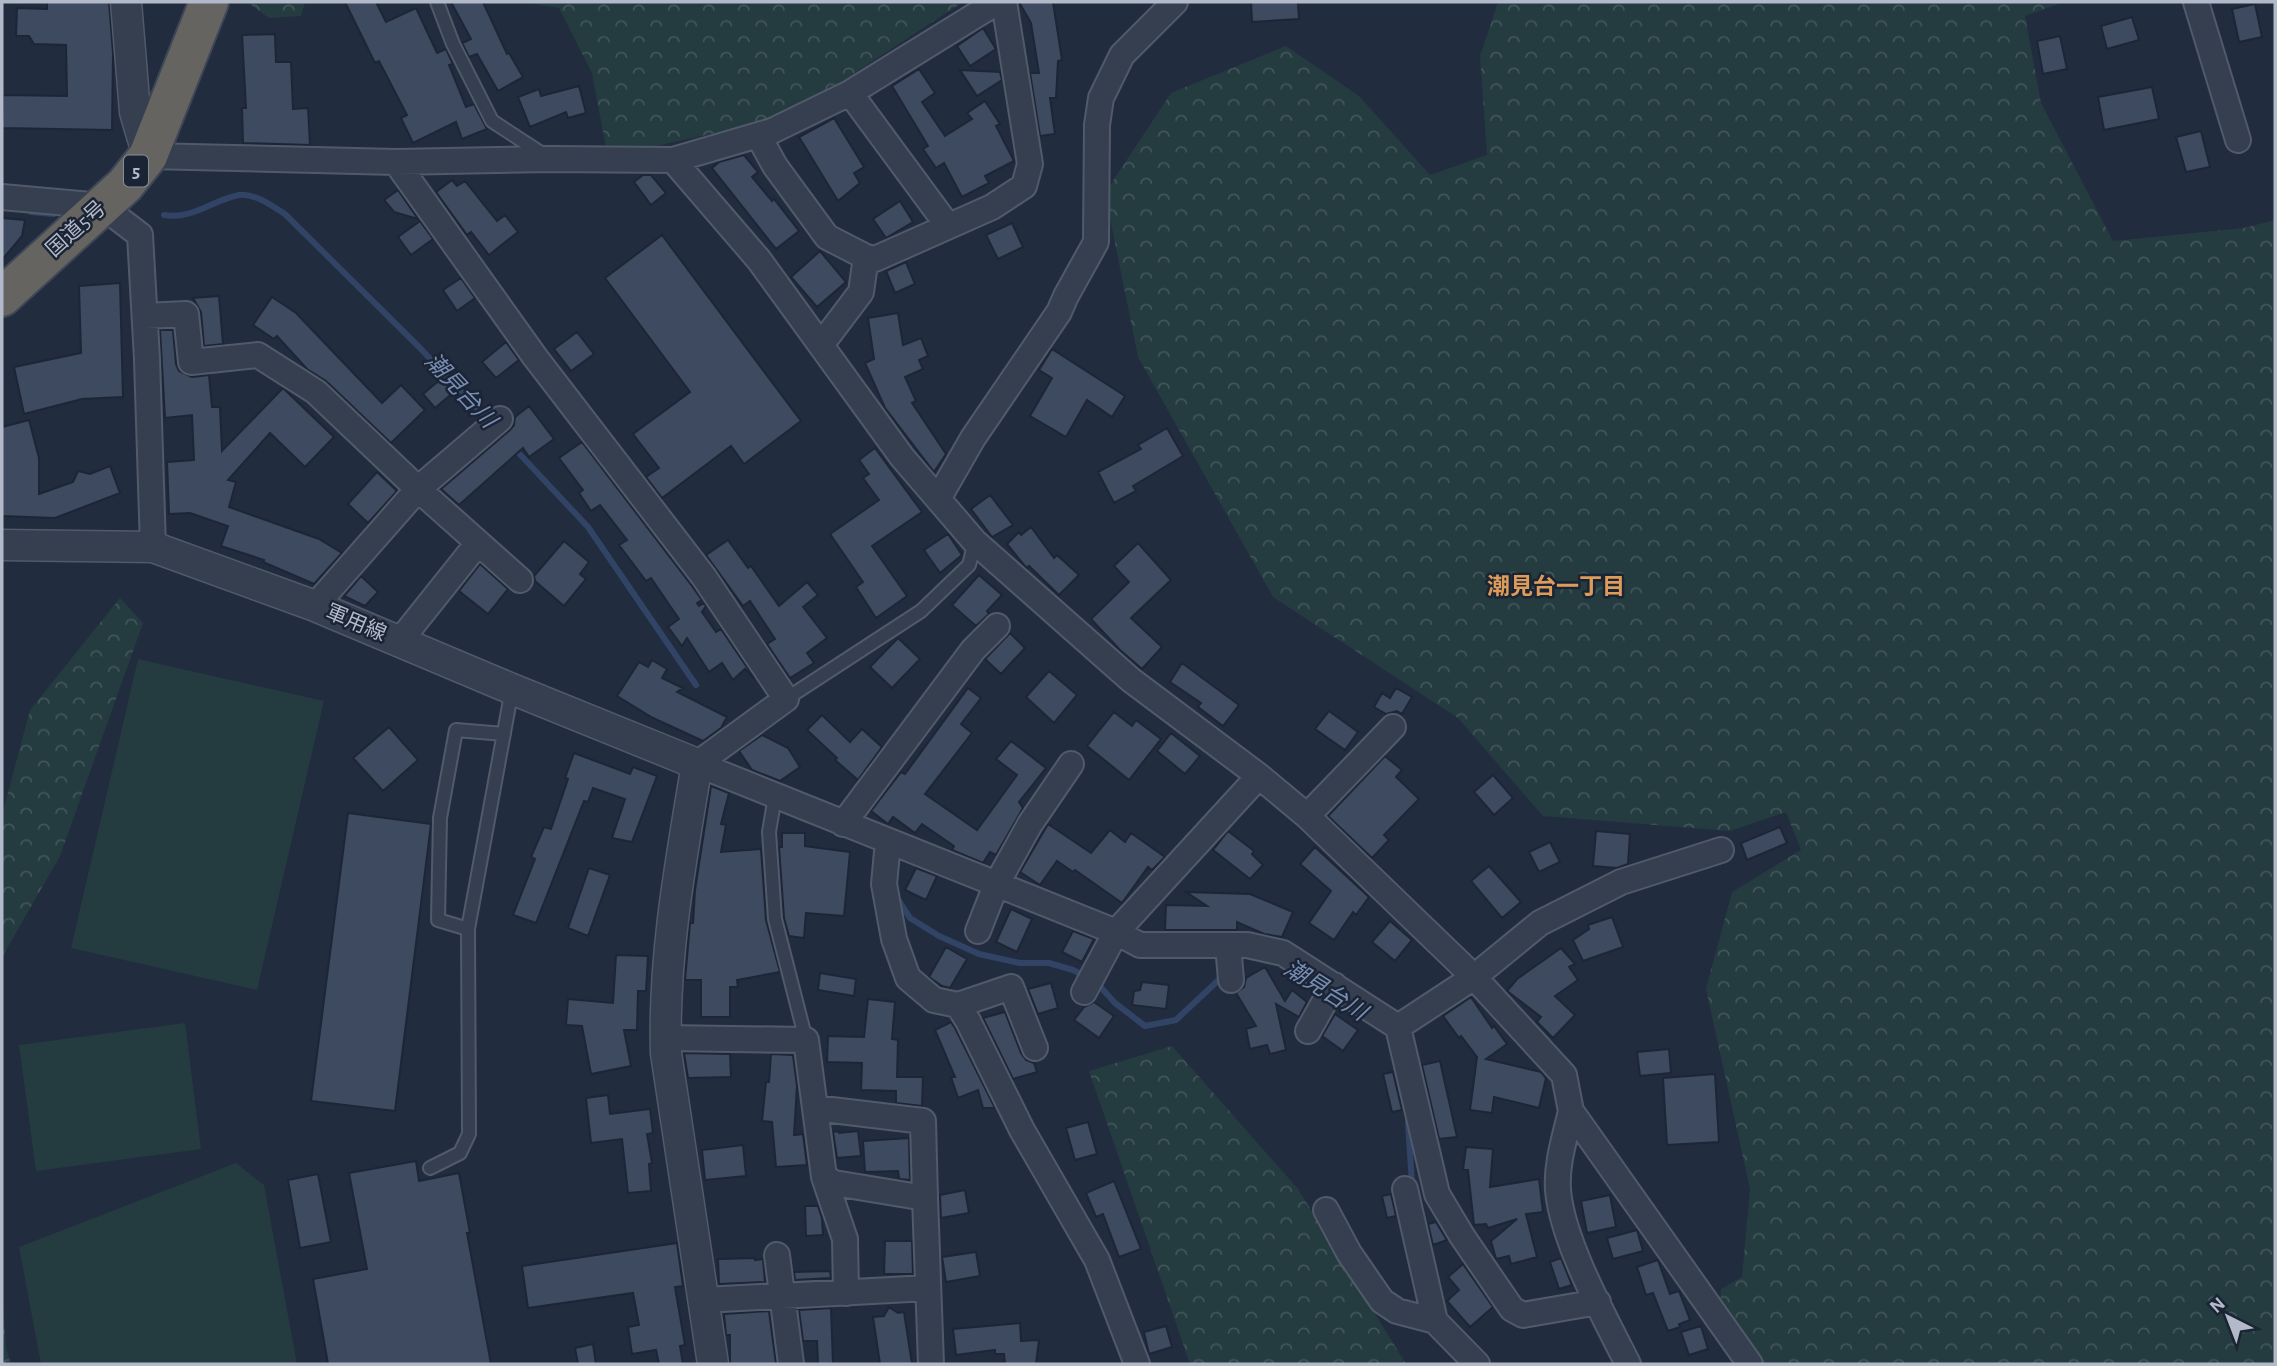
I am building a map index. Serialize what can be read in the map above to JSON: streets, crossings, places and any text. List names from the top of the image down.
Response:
{
  "streets": {
    "highway": ["5", "国道5号"],
    "street": ["軍用線"]
  },
  "districts": ["潮見台一丁目"],
  "water": ["潮見台川"],
  "north": "top left"
}
